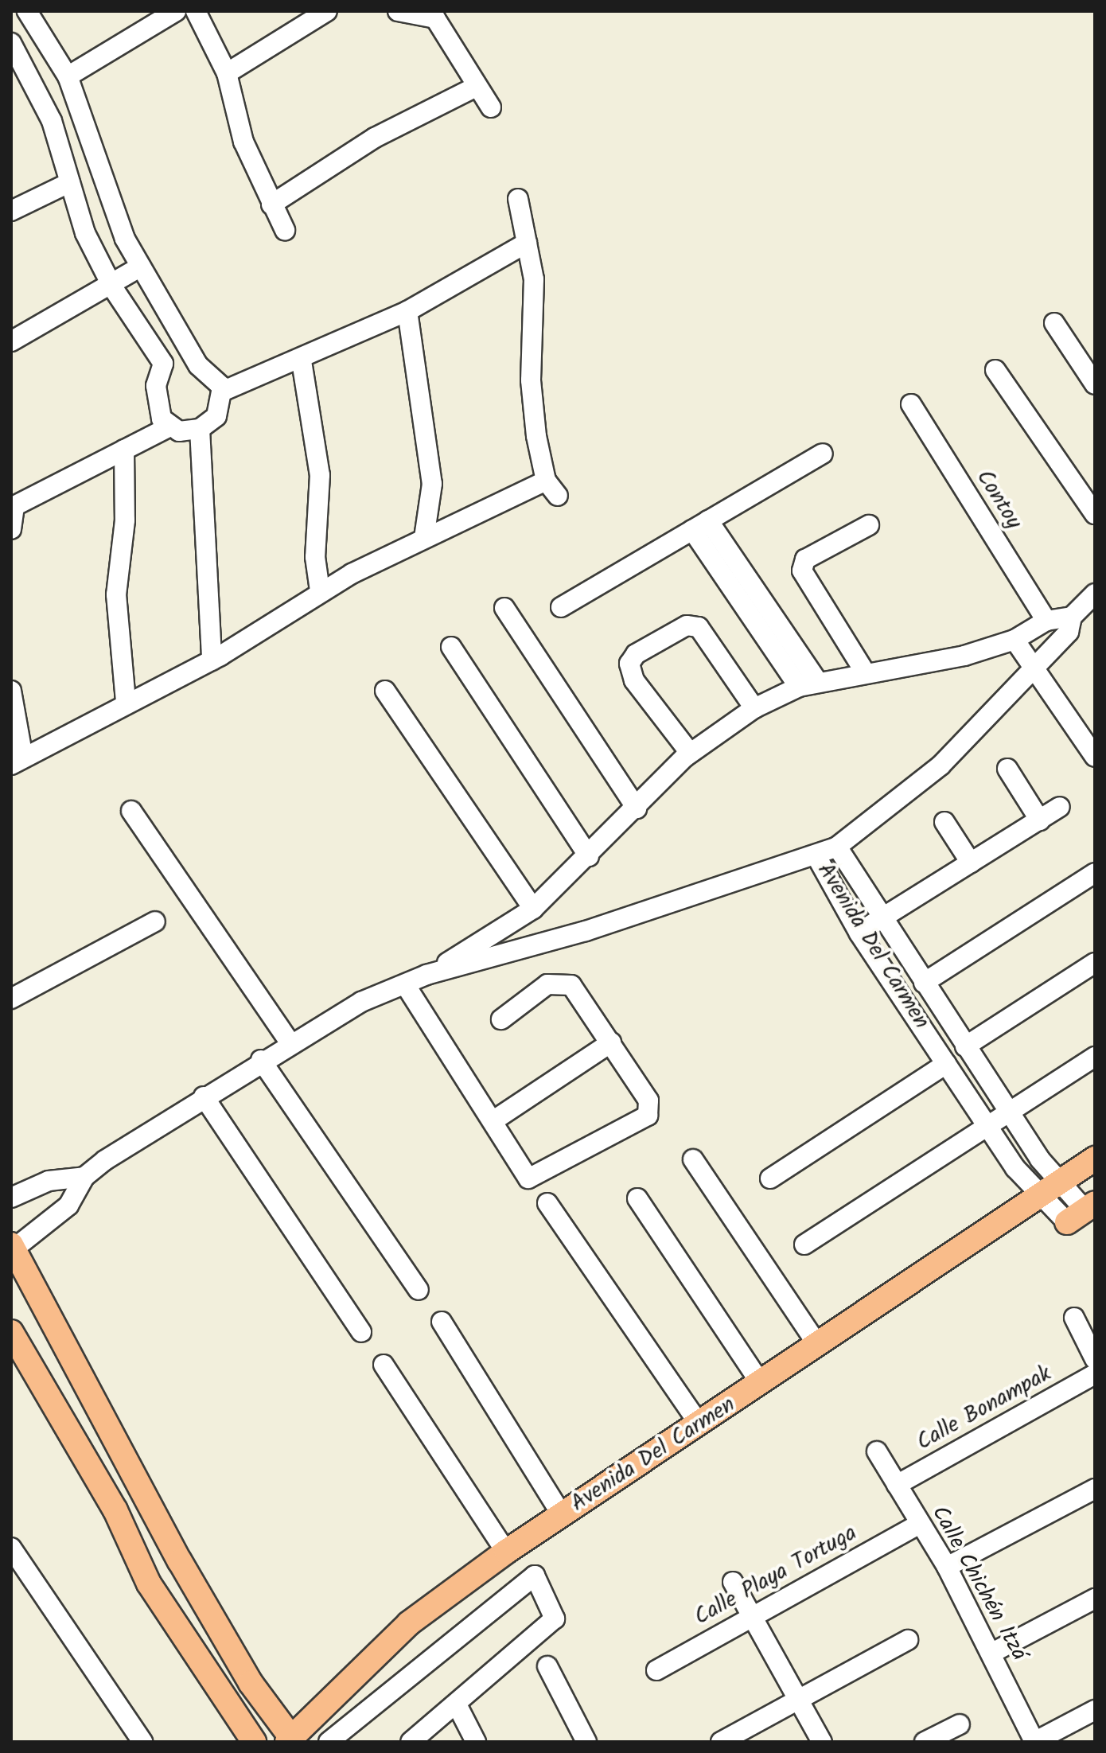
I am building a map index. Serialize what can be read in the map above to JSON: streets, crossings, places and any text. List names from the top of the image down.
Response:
{
  "streets": {
    "main road": ["Avenida Del Carmen"],
    "street": [
      "Contoy",
      "Calle Bonampak",
      "Calle Playa Tortuga",
      "Calle Chichén Itzá"
    ]
  },
  "crossings": [
    ["Calle Bonampak", "Calle Chichén Itzá"],
    ["Calle Playa Tortuga", "Calle Chichén Itzá"]
  ]
}
